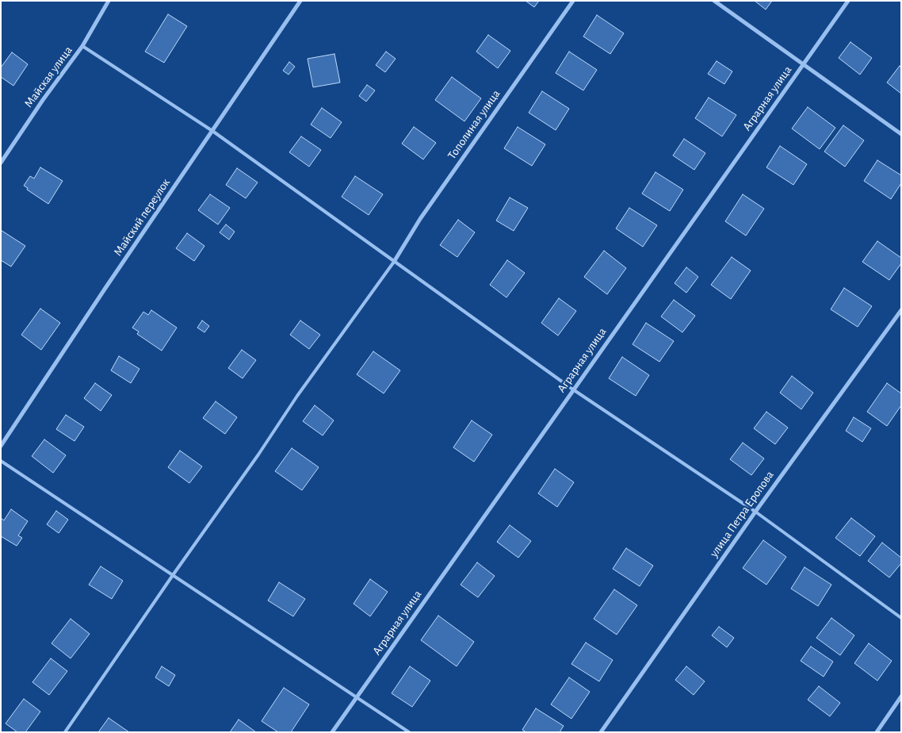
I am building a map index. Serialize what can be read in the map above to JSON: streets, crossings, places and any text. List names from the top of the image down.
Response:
{
  "streets": {
    "street": [
      "Майская улица",
      "Аграрная улица",
      "Тополиная улица",
      "Майский переулок",
      "улица Петра Еропова"
    ]
  }
}
